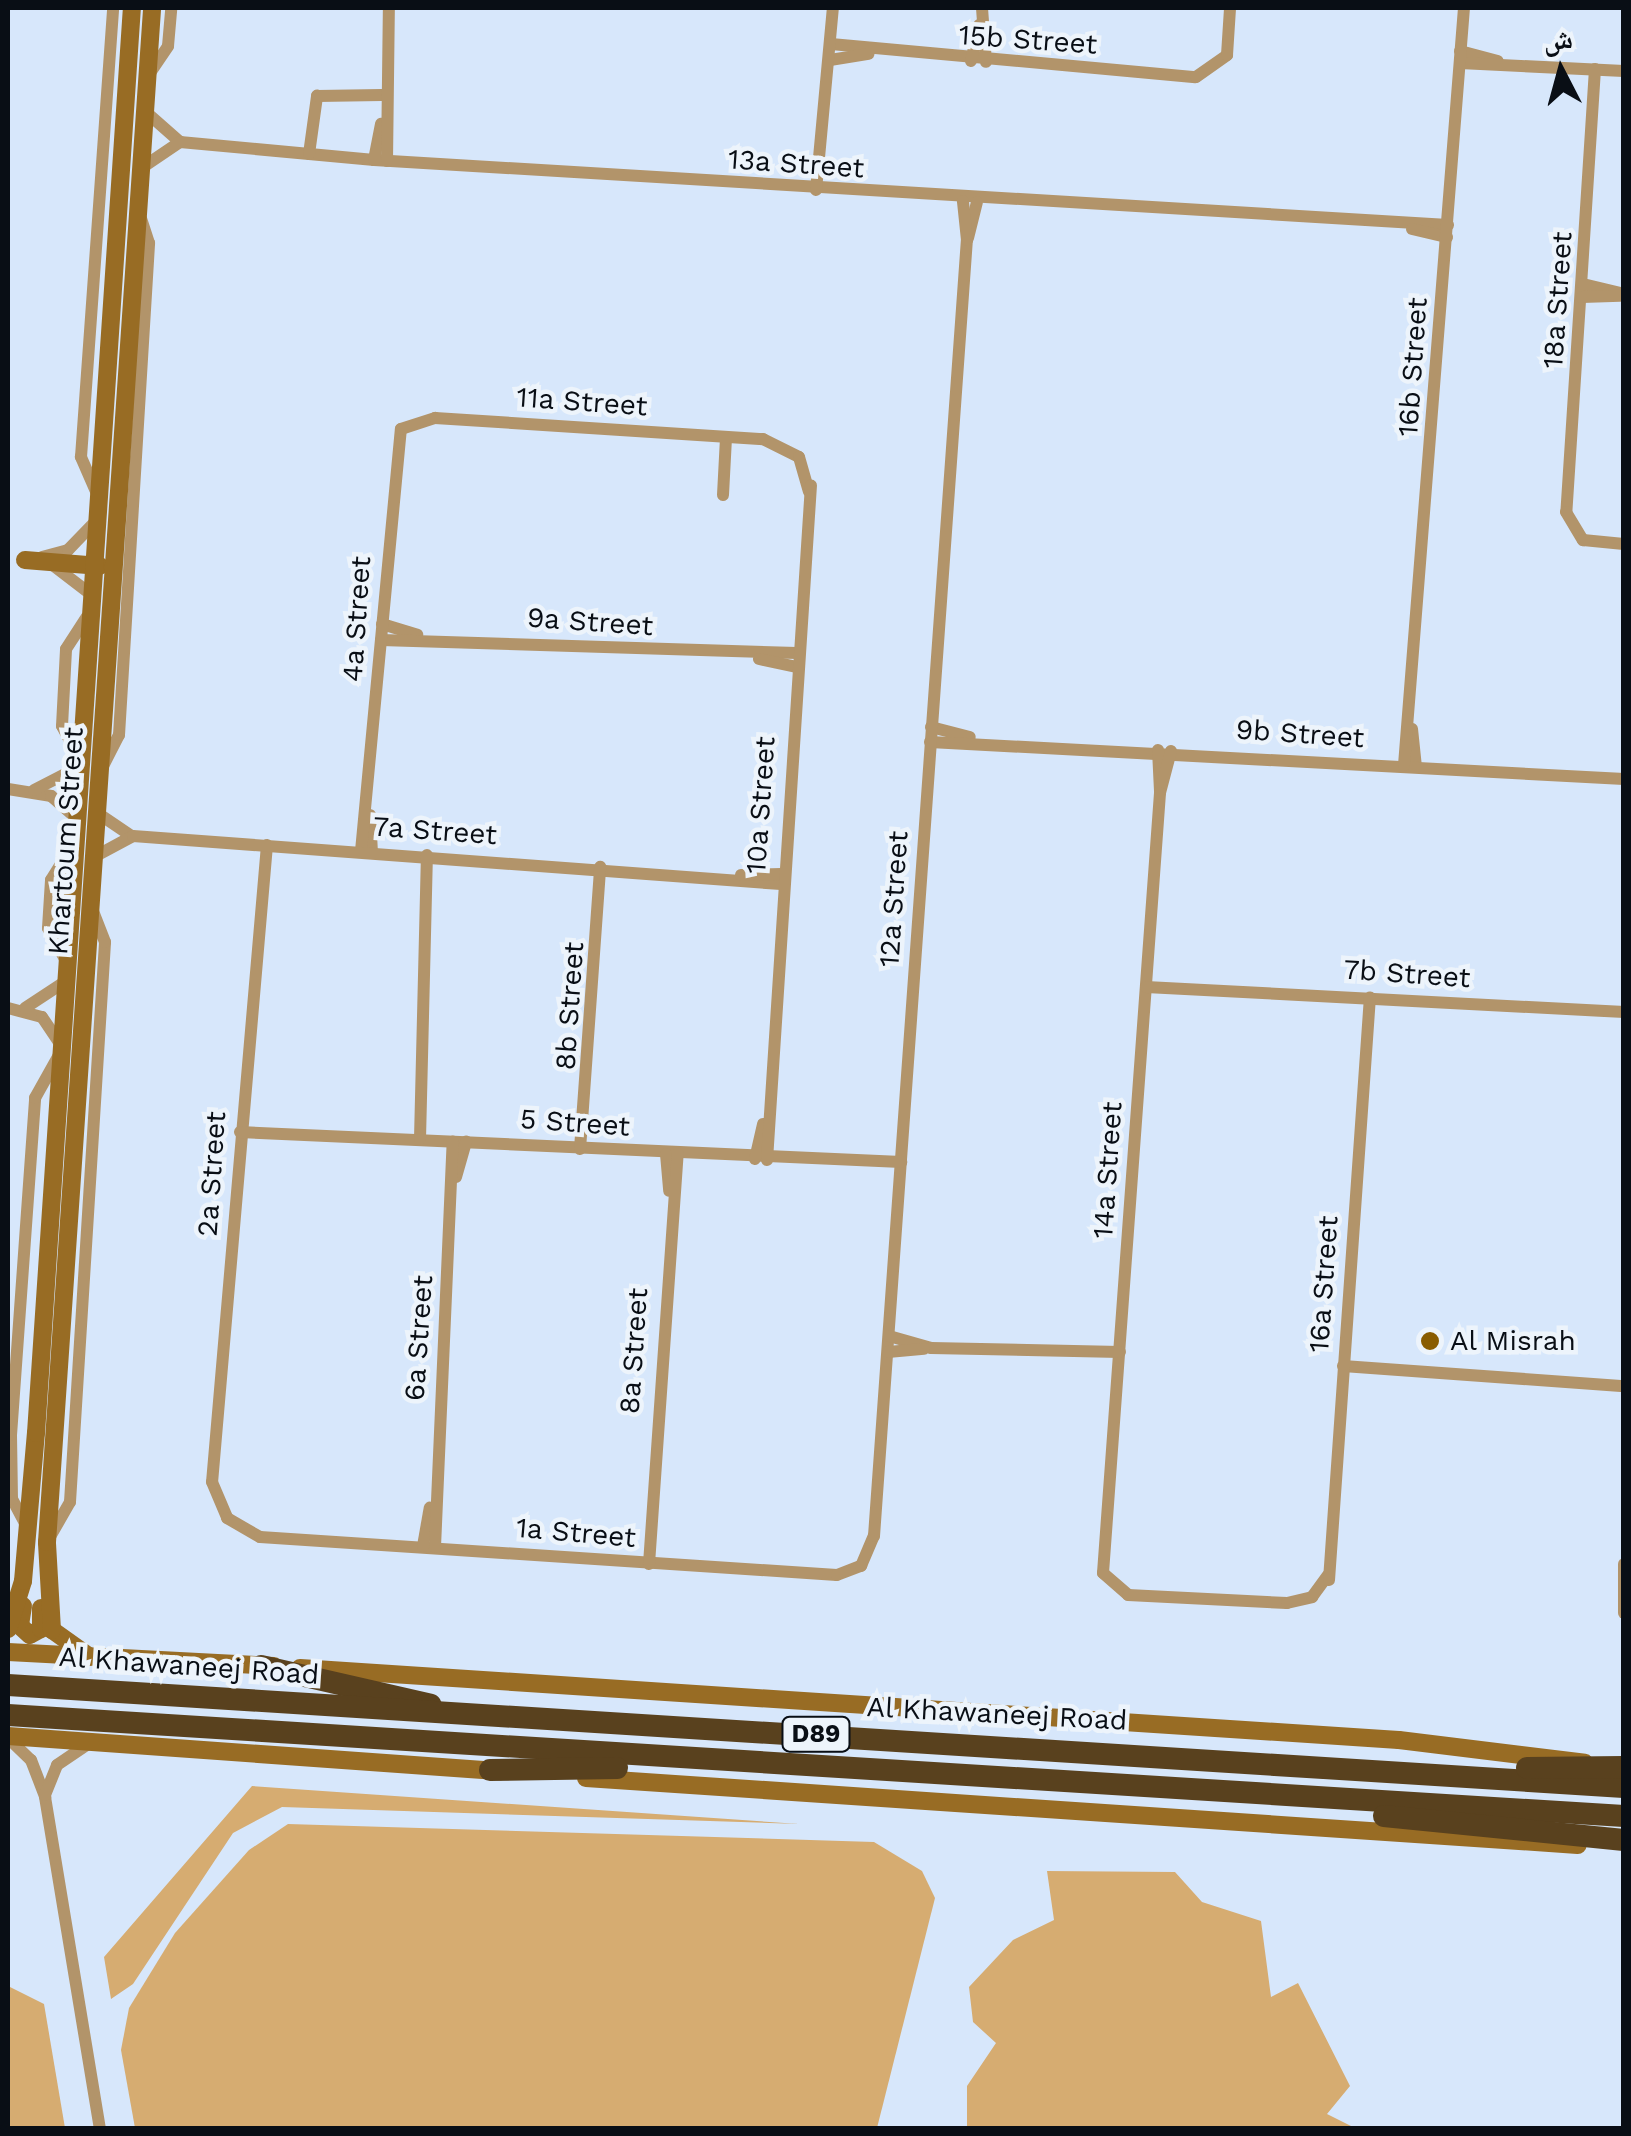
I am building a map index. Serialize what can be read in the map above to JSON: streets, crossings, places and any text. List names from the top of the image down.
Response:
{
  "streets": {
    "highway": ["Al Khawaneej Road", "D89"],
    "main road": ["Khartoum Street"],
    "street": [
      "15b Street",
      "13a Street",
      "18a Street",
      "16b Street",
      "11a Street",
      "4a Street",
      "9a Street",
      "9b Street",
      "10a Street",
      "7a Street",
      "12a Street",
      "7b Street",
      "8b Street",
      "5 Street",
      "14a Street",
      "2a Street",
      "16a Street",
      "6a Street",
      "8a Street",
      "1a Street"
    ]
  },
  "crossings": [
    ["13a Street", "16b Street"],
    ["13a Street", "12a Street"],
    ["16b Street", "9b Street"],
    ["11a Street", "4a Street"],
    ["11a Street", "10a Street"],
    ["4a Street", "9a Street"],
    ["4a Street", "7a Street"],
    ["9a Street", "10a Street"],
    ["9b Street", "12a Street"],
    ["9b Street", "14a Street"],
    ["10a Street", "7a Street"],
    ["10a Street", "5 Street"],
    ["7a Street", "Khartoum Street"],
    ["7a Street", "8b Street"],
    ["7a Street", "2a Street"],
    ["12a Street", "5 Street"],
    ["12a Street", "1a Street"],
    ["7b Street", "14a Street"],
    ["7b Street", "16a Street"],
    ["8b Street", "5 Street"],
    ["5 Street", "2a Street"],
    ["5 Street", "6a Street"],
    ["5 Street", "8a Street"],
    ["14a Street", "16a Street"],
    ["2a Street", "1a Street"],
    ["6a Street", "1a Street"],
    ["8a Street", "1a Street"]
  ],
  "places": ["Al Misrah"],
  "north": "top"
}
